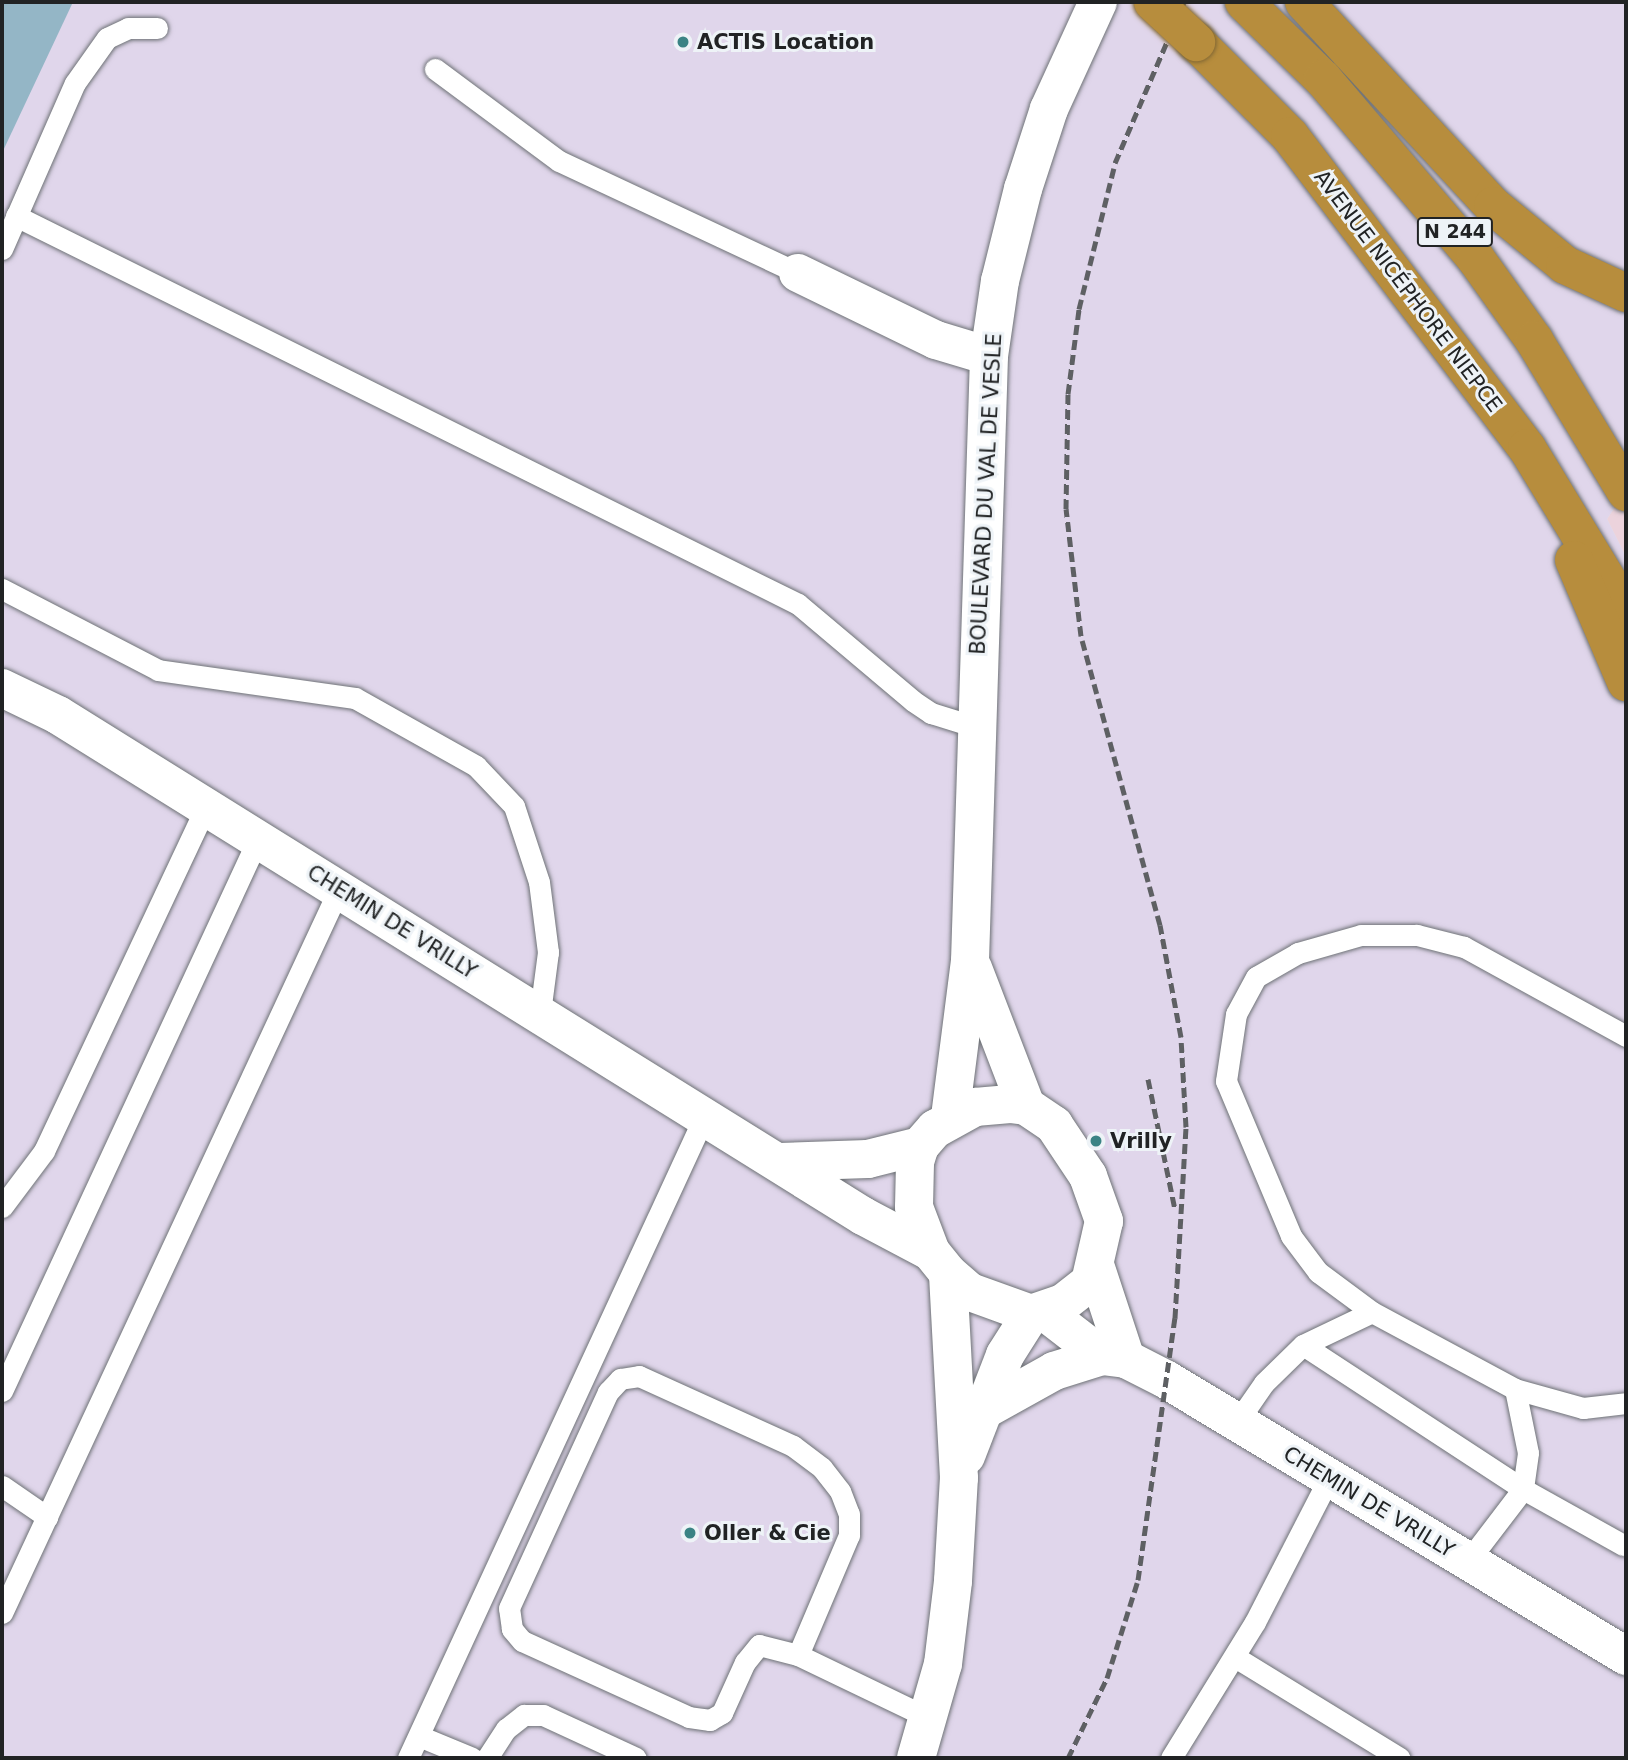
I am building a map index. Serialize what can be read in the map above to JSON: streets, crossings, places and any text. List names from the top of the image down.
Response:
{
  "streets": {
    "highway": ["N 244", "AVENUE NICÉPHORE NIEPCE"],
    "street": ["BOULEVARD DU VAL DE VESLE", "CHEMIN DE VRILLY"]
  },
  "crossings": [
    ["BOULEVARD DU VAL DE VESLE", "CHEMIN DE VRILLY"]
  ],
  "places": ["ACTIS Location", "Vrilly", "Oller & Cie"]
}
